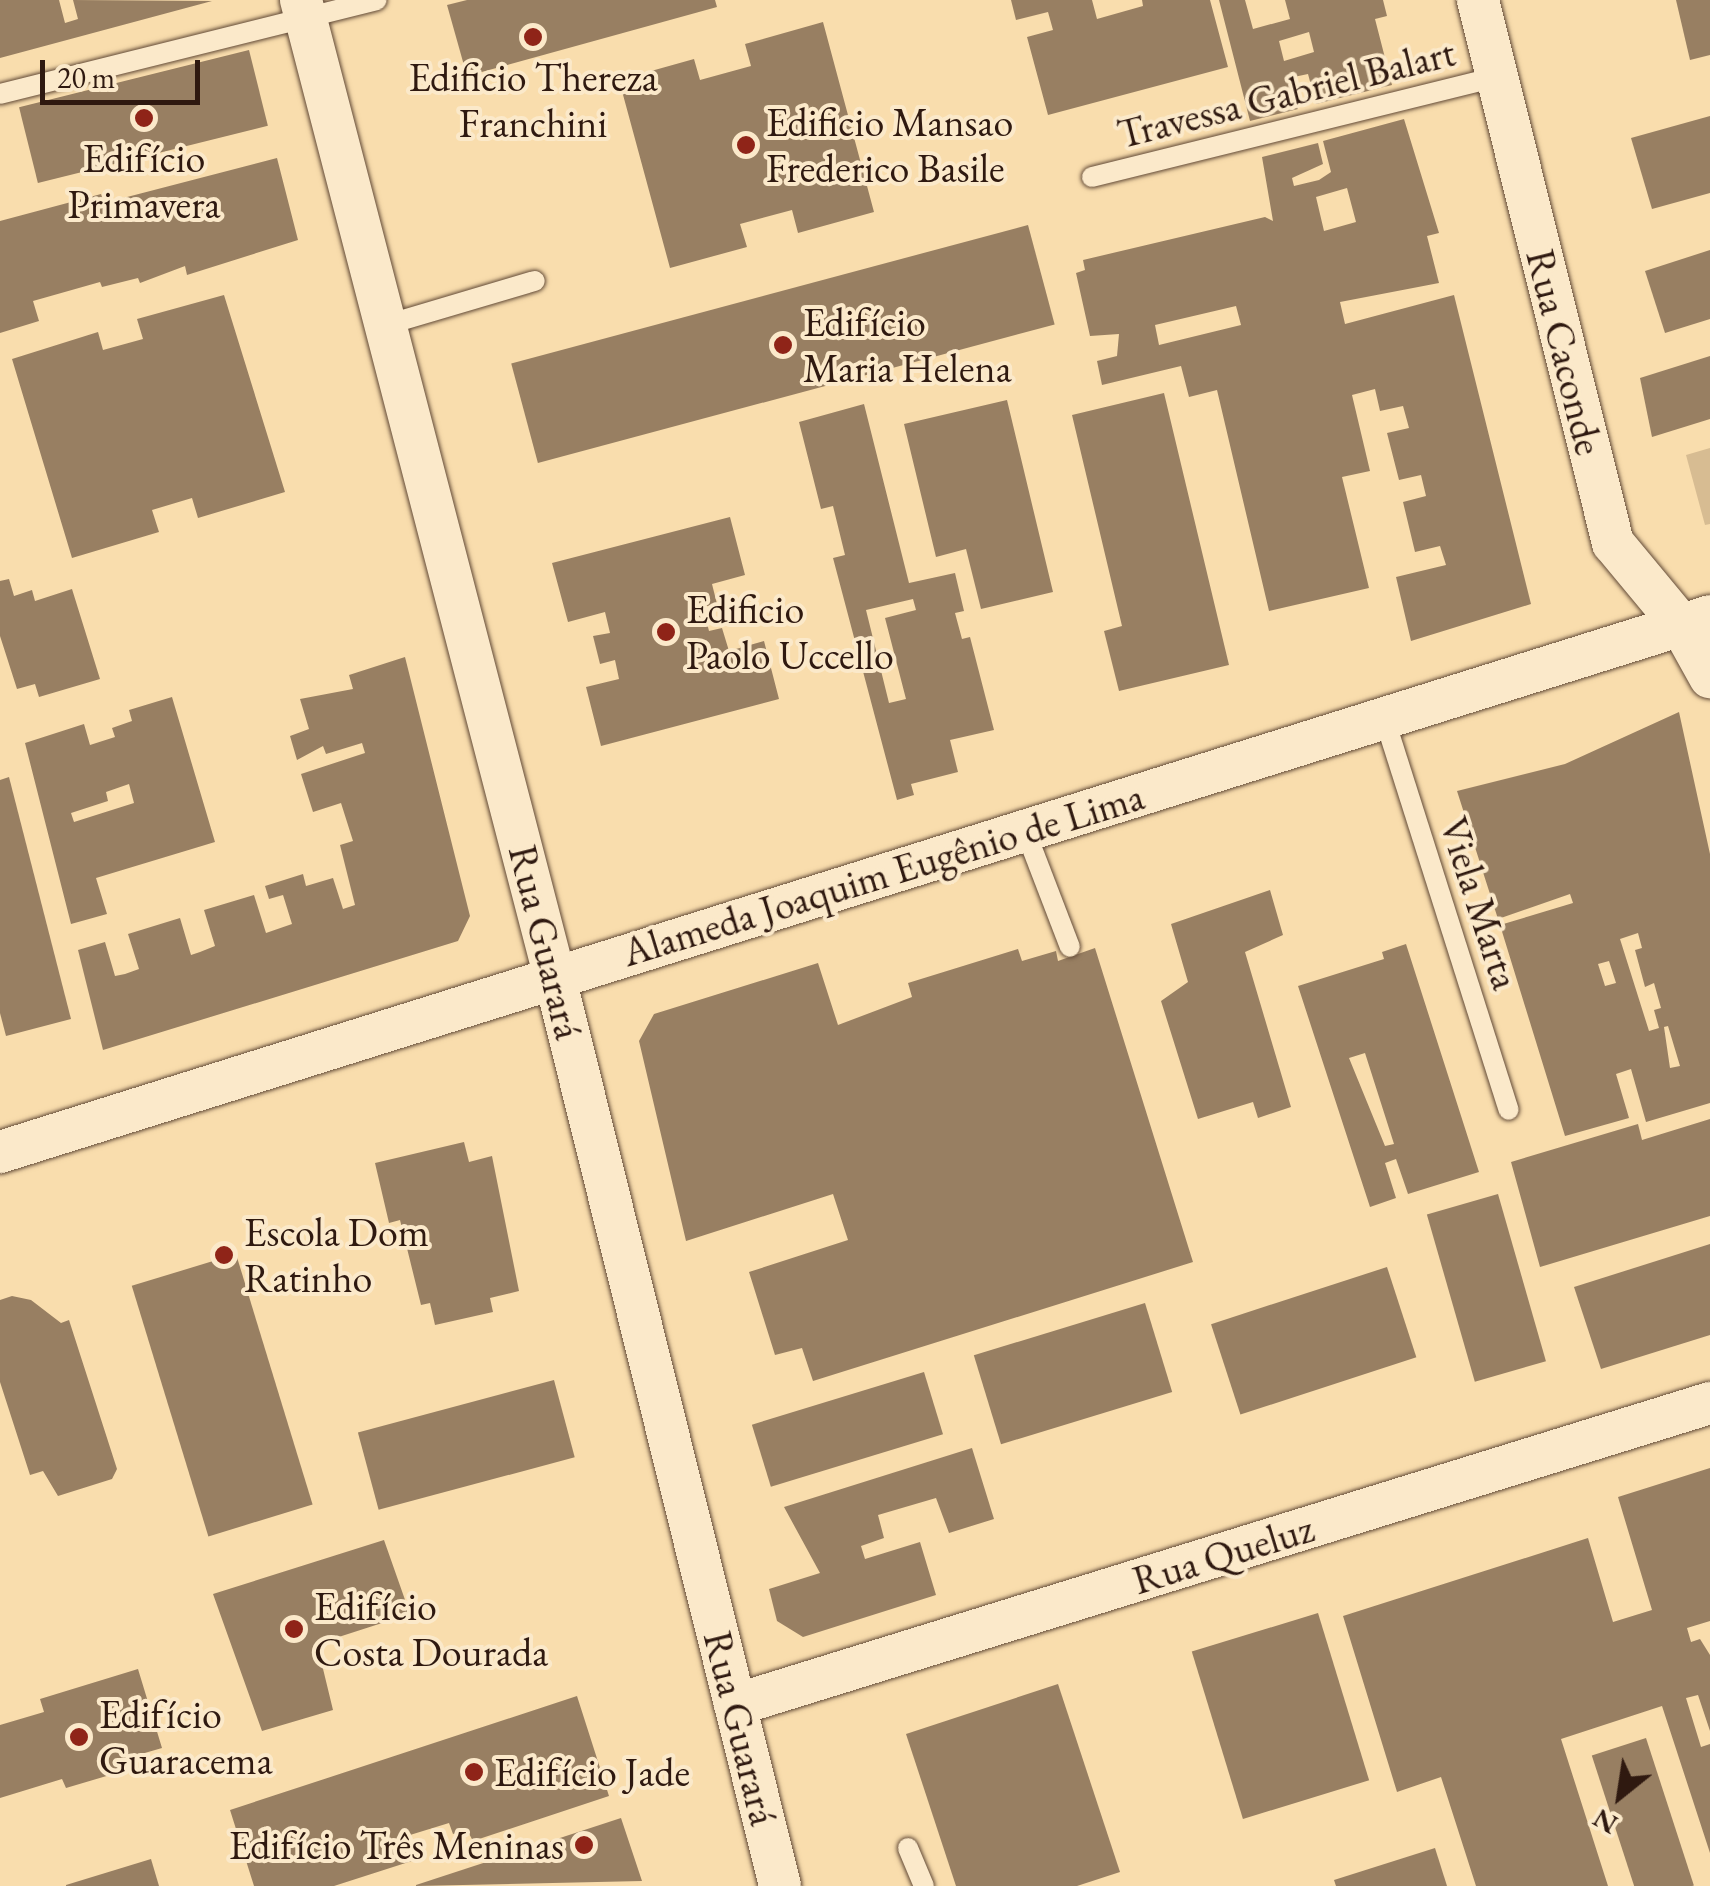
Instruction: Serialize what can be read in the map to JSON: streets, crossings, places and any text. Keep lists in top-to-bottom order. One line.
{"streets":{"street":["Rua Caconde","Alameda Joaquim Eugênio de Lima","Rua Guarará","Rua Queluz"],"lane":["Travessa Gabriel Balart","Viela Marta"]},"crossings":[["Travessa Gabriel Balart","Rua Caconde"],["Rua Caconde","Alameda Joaquim Eugênio de Lima"],["Alameda Joaquim Eugênio de Lima","Viela Marta"],["Alameda Joaquim Eugênio de Lima","Rua Guarará"],["Rua Guarará","Rua Queluz"]],"places":["Edificio Thereza Franchini","Edifício Primavera","Edificio Mansao Frederico Basile","Edifício Maria Helena","Edificio Paolo Uccello","Escola Dom Ratinho","Edifício Costa Dourada","Edifício Guaracema","Edifício Jade","Edifício Três Meninas"],"scale_bar":"20 m","north":"bottom left"}
